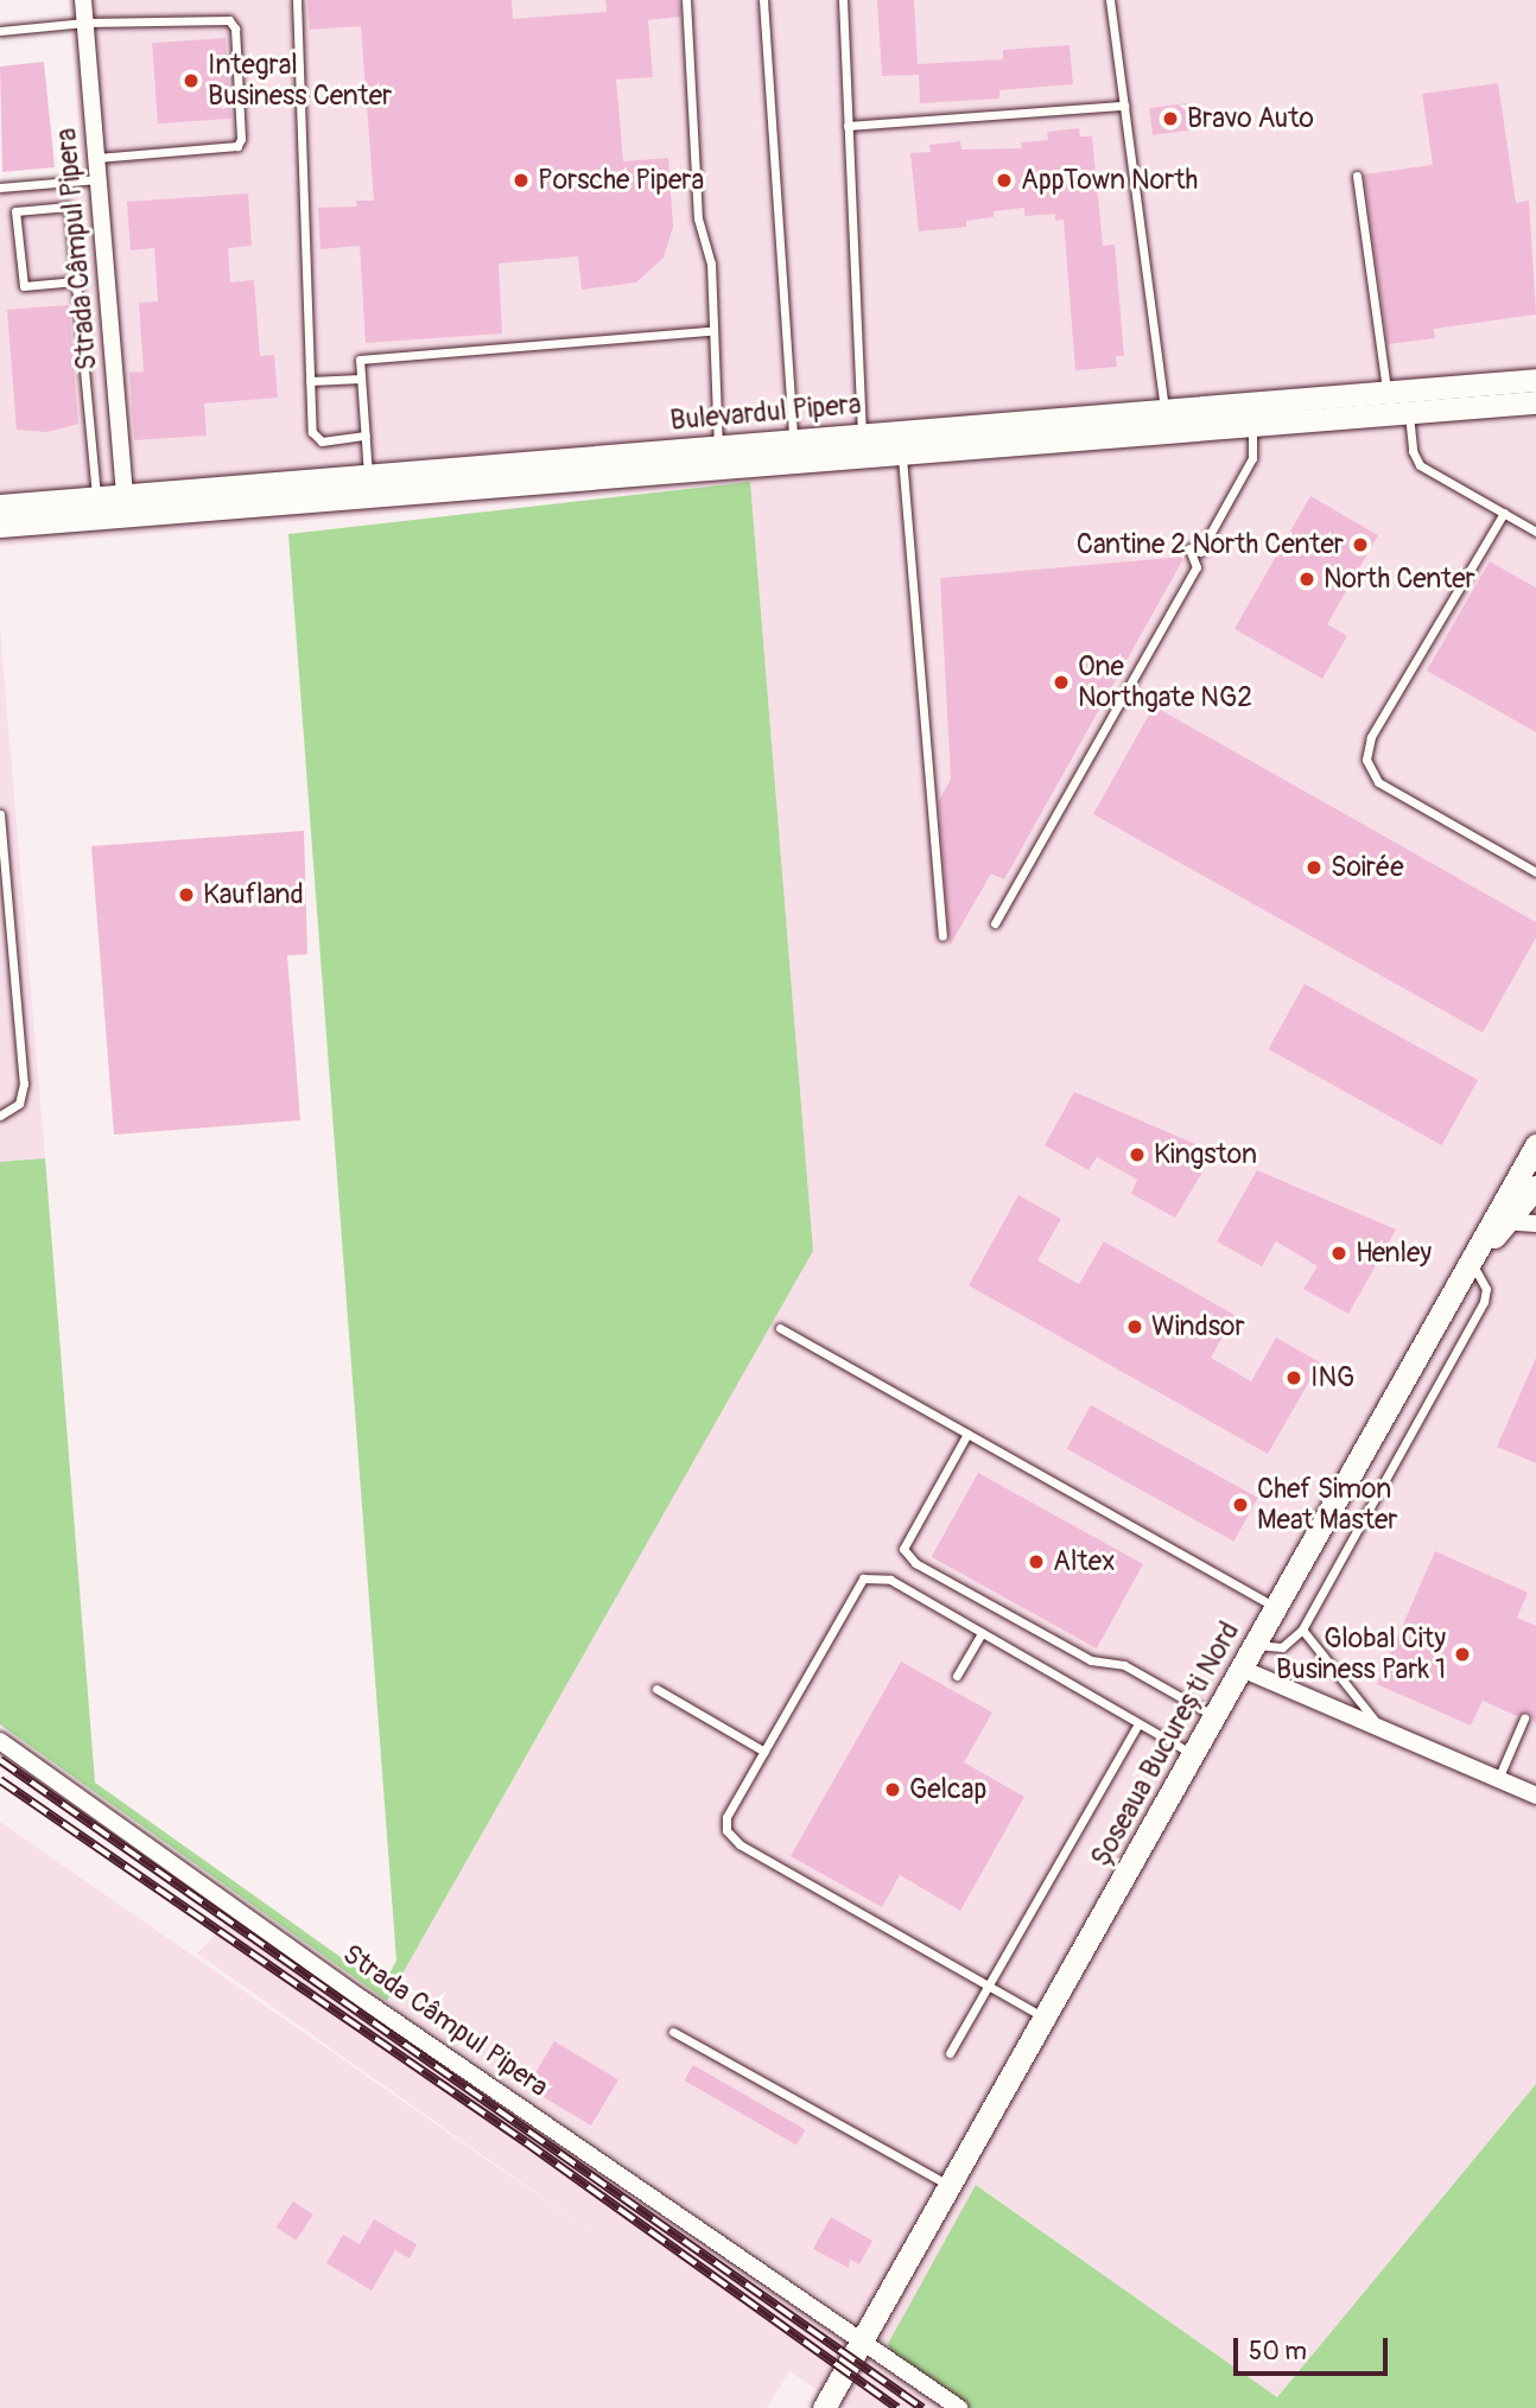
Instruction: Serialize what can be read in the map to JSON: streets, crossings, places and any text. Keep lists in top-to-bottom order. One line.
{"streets":{"main road":["Bulevardul Pipera","Șoseaua București Nord"],"street":["Strada Câmpul Pipera"]},"crossings":[["Strada Câmpul Pipera","Bulevardul Pipera"],["Strada Câmpul Pipera","Șoseaua București Nord"]],"places":["Integral Business Center","Bravo Auto","Porsche Pipera","AppTown North","Cantine 2 North Center","North Center","One Northgate NG2","Soirée","Kaufland","Kingston","Henley","Windsor","ING","Chef Simon Meat Master","Altex","Global City Business Park 1","Gelcap"],"scale_bar":"50 m"}
